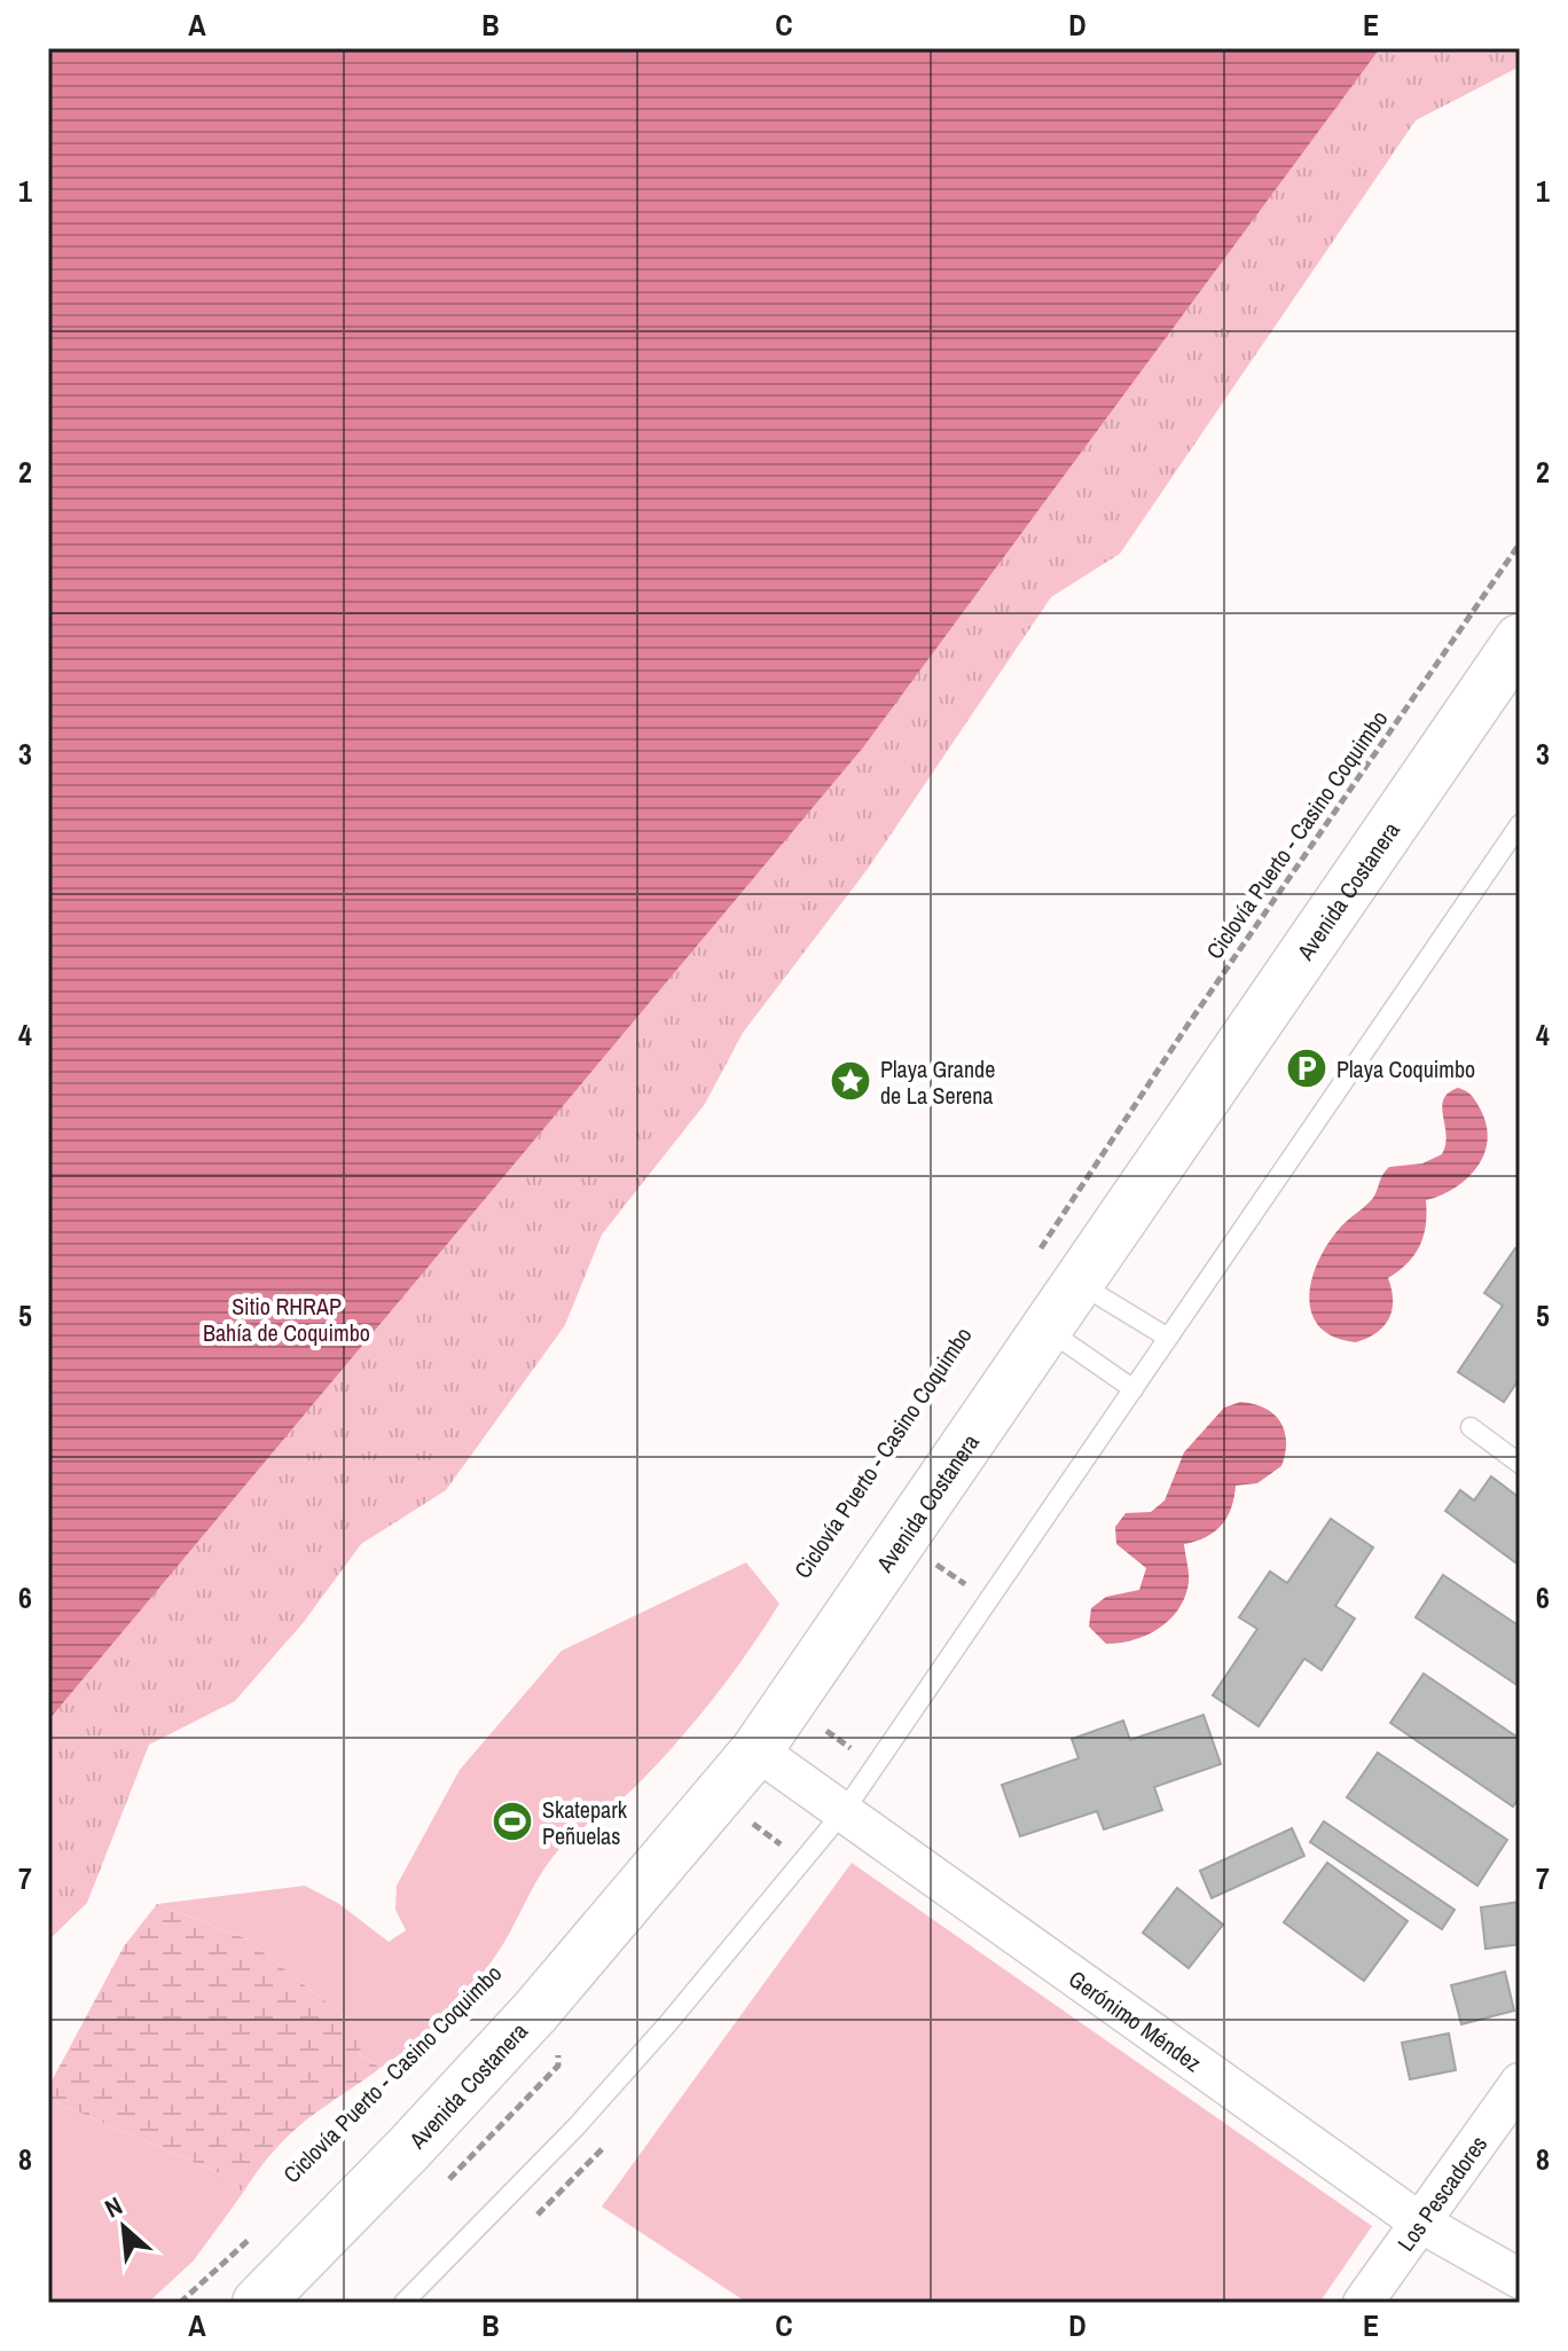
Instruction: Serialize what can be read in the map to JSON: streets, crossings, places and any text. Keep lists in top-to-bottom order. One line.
{"streets":{"main road":["Avenida Costanera"],"street":["Gerónimo Méndez","Los Pescadores"],"path":["Ciclovía Puerto - Casino Coquimbo"]},"crossings":[["Avenida Costanera","Gerónimo Méndez"],["Gerónimo Méndez","Los Pescadores"]],"parks":["Sitio RHRAP Bahía de Coquimbo"],"places":{"parking":["Playa Coquimbo"],"place":["Playa Grande de La Serena"],"sports":["Skatepark Peñuelas"]},"north":"top left","grid":{"columns":["A","B","C","D","E"],"rows":["1","2","3","4","5","6","7","8"]}}
